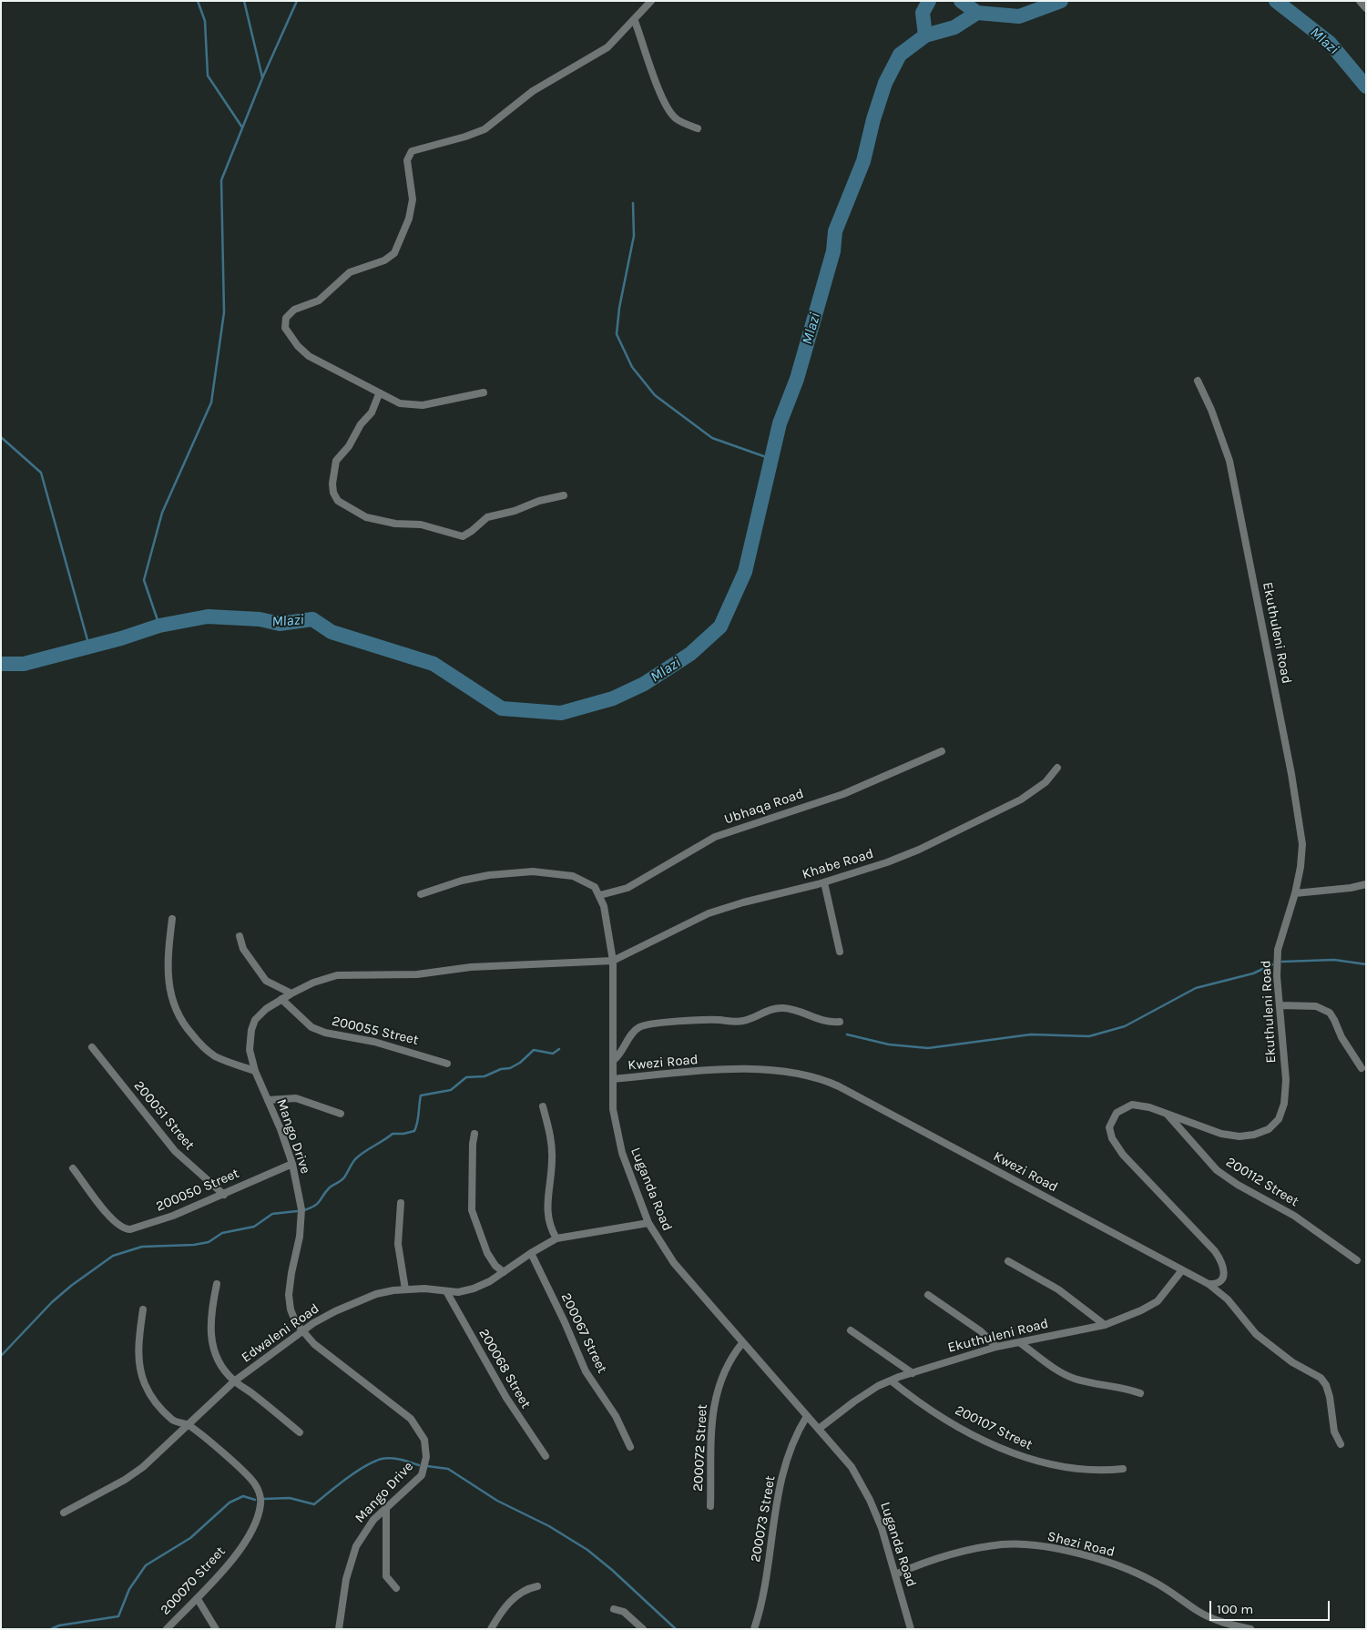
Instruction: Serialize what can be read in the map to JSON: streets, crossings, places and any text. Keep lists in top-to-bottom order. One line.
{"streets":{"street":["Ekuthuleni Road","Ubhaqa Road","Khabe Road","200055 Street","Kwezi Road","200051 Street","Mango Drive","200112 Street","Luganda Road","200050 Street","Edwaleni Road","200067 Street","200068 Street","200107 Street","200072 Street","200073 Street","Shezi Road","200070 Street"]},"crossings":[["Ekuthuleni Road","Kwezi Road"],["Ekuthuleni Road","200112 Street"],["Ekuthuleni Road","Luganda Road"],["Ekuthuleni Road","200107 Street"],["Ubhaqa Road","Luganda Road"],["Khabe Road","Mango Drive"],["Khabe Road","Luganda Road"],["200055 Street","Mango Drive"],["Kwezi Road","Luganda Road"],["200051 Street","200050 Street"],["Mango Drive","Luganda Road"],["Mango Drive","200050 Street"],["Mango Drive","Edwaleni Road"],["Luganda Road","Edwaleni Road"],["Luganda Road","200072 Street"],["Luganda Road","200073 Street"],["Luganda Road","Shezi Road"],["Edwaleni Road","200067 Street"],["Edwaleni Road","200068 Street"],["Edwaleni Road","200070 Street"]],"water":["Mlazi"],"scale_bar":"100 m"}
